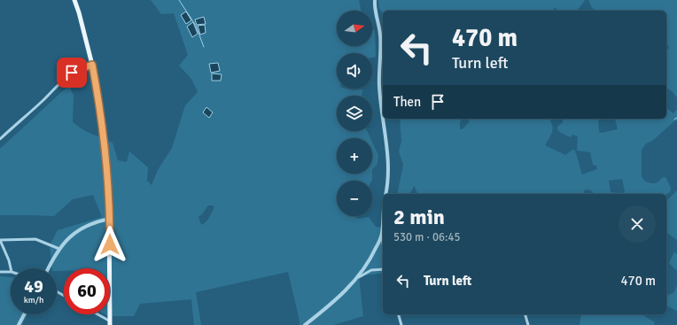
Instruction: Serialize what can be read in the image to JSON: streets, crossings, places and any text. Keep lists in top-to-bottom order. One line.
{"north":"right","page":{"map_buttons":["+","−"],"turn":["470 m","Turn left"],"then":"Then","heading":["2 min","530 m · 06:45"],"list":[{"name":"Turn left","value":"470 m"}],"speed":"49 km/h","limit":"60"}}
